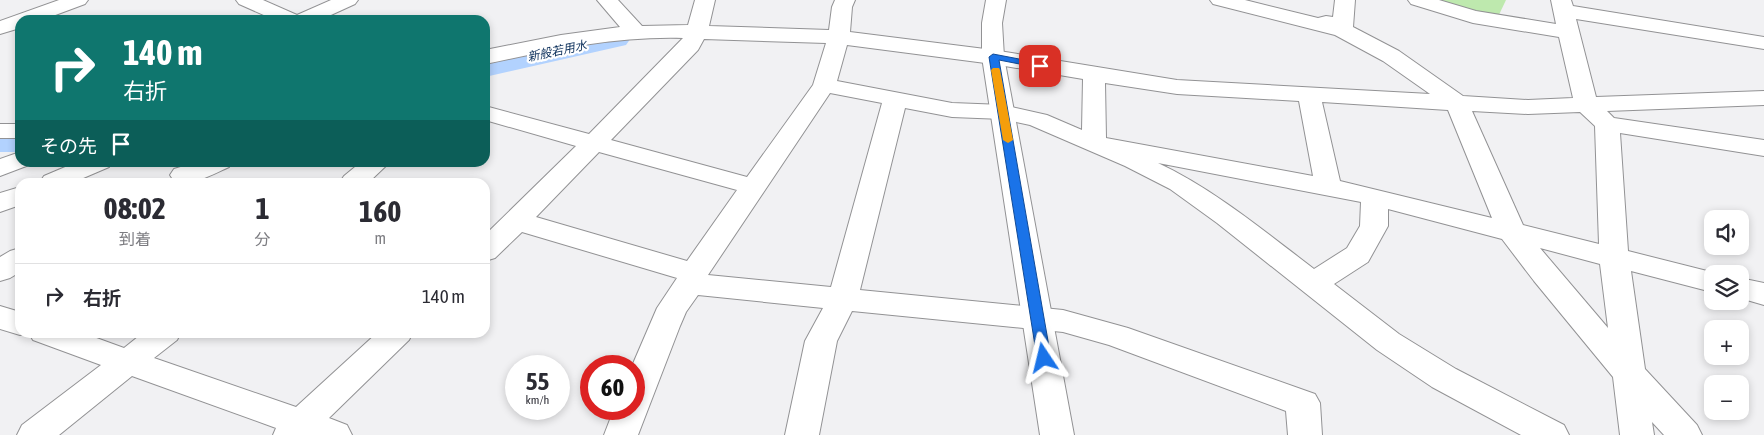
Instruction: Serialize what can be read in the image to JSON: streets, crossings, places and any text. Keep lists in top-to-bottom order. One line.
{"water":["新般若用水"],"page":{"turn":["140 m","右折"],"then":"その先","eta":["08:02","到着","1","分","160","m"],"map_buttons":["+","−"],"list":[{"name":"右折","value":"140 m"}],"speed":"55 km/h","limit":"60"}}
